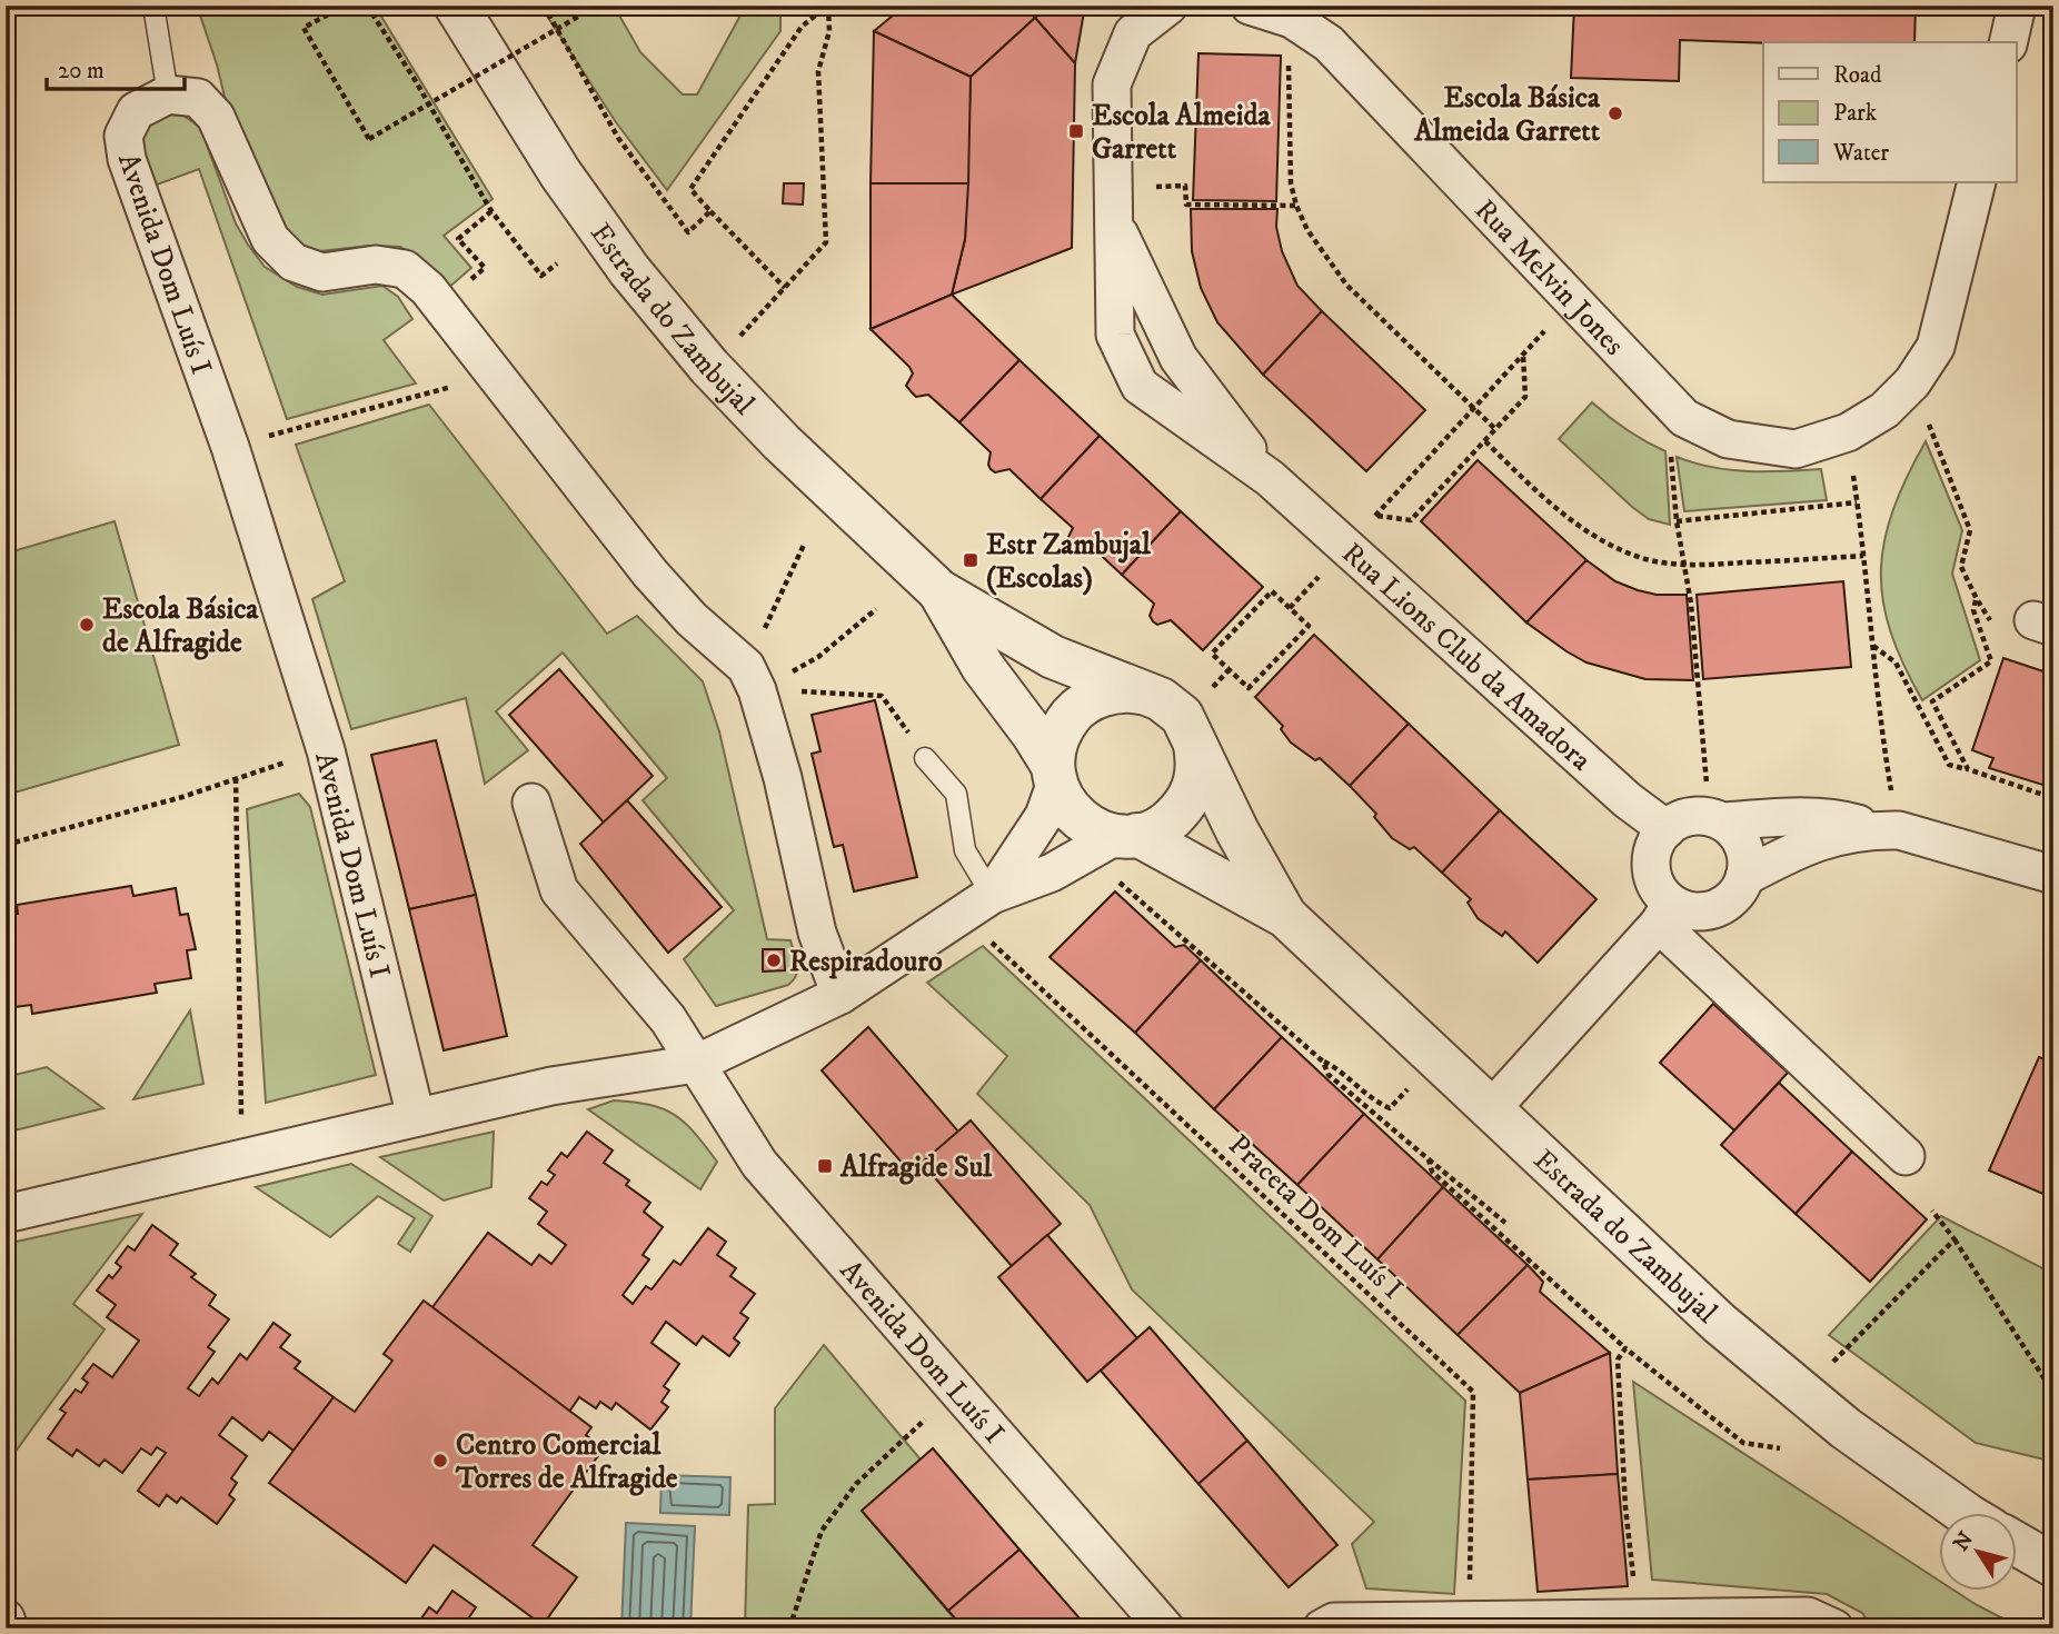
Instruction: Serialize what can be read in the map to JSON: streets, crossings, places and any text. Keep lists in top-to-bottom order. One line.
{"streets":{"street":["Avenida Dom Luís I","Rua Melvin Jones","Estrada do Zambujal","Rua Lions Club da Amadora"],"path":["Praceta Dom Luís I"]},"places":{"other":["Escola Básica Almeida Garrett","Escola Básica de Alfragide","Respiradouro","Centro Comercial Torres de Alfragide"],"transit":["Escola Almeida Garrett","Estr Zambujal (Escolas)","Alfragide Sul"]},"legend":["Road","Park","Water"],"scale_bar":"20 m","north":"top left"}
